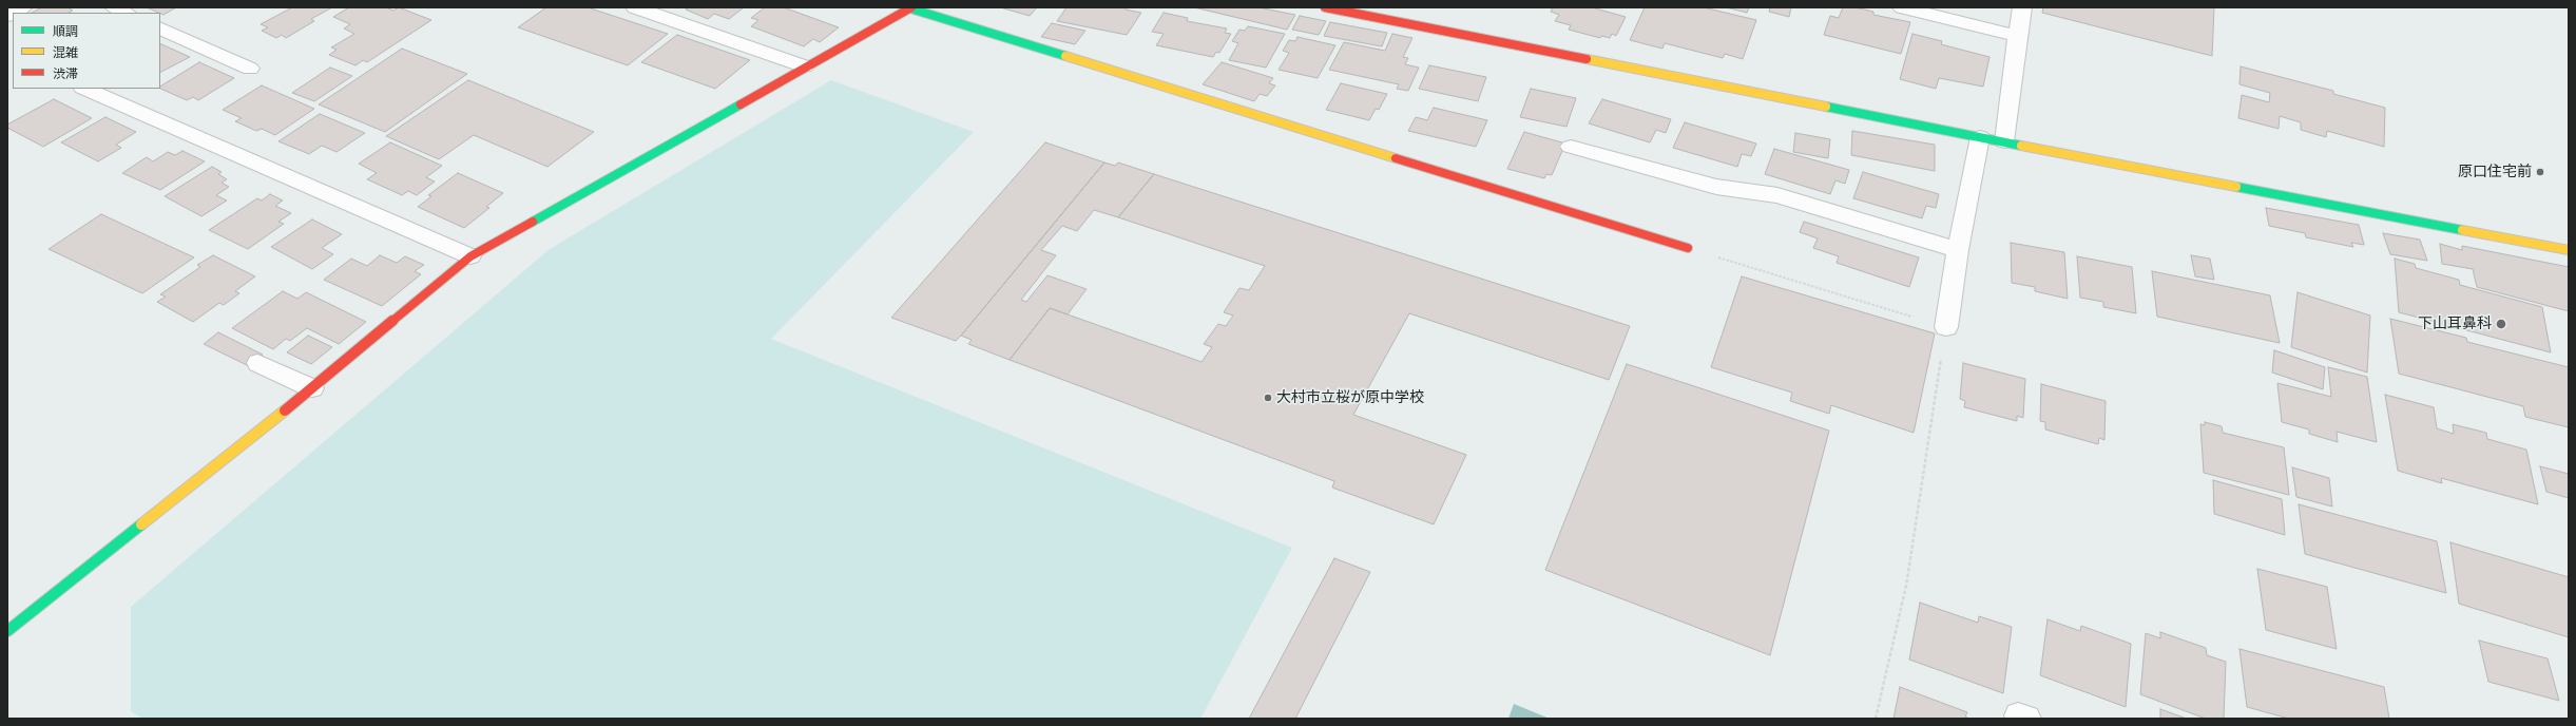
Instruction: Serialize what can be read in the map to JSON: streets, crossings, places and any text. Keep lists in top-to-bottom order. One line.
{"places":["原口住宅前","下山耳鼻科","大村市立桜が原中学校"],"legend":["順調","混雑","渋滞"]}
